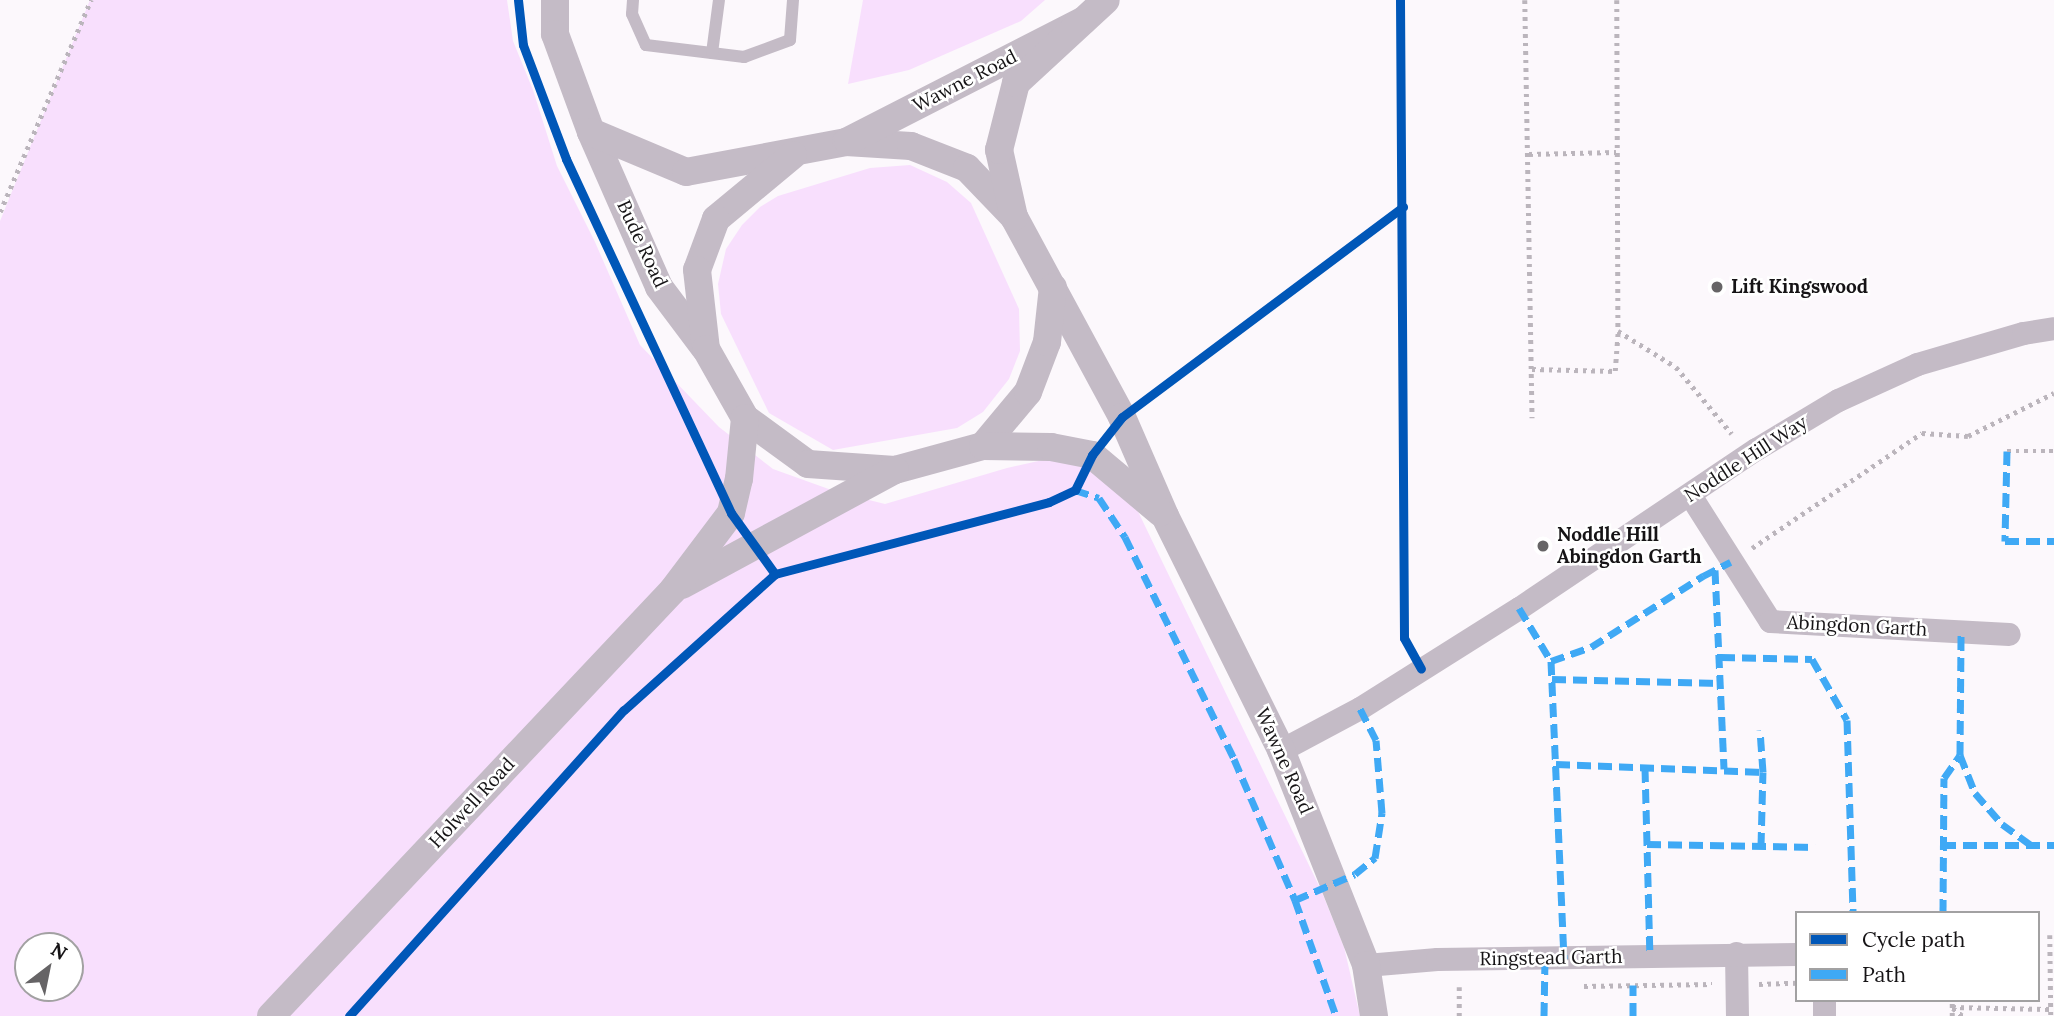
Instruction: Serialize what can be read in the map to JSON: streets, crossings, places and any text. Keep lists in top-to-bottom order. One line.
{"streets":{"street":["Wawne Road","Bude Road","Noddle Hill Way","Abingdon Garth","Holwell Road","Ringstead Garth"]},"crossings":[["Wawne Road","Noddle Hill Way"],["Wawne Road","Holwell Road"],["Wawne Road","Ringstead Garth"],["Bude Road","Holwell Road"],["Noddle Hill Way","Abingdon Garth"]],"places":["Lift Kingswood","Noddle Hill Abingdon Garth"],"legend":["Cycle path","Path"],"north":"top right"}
